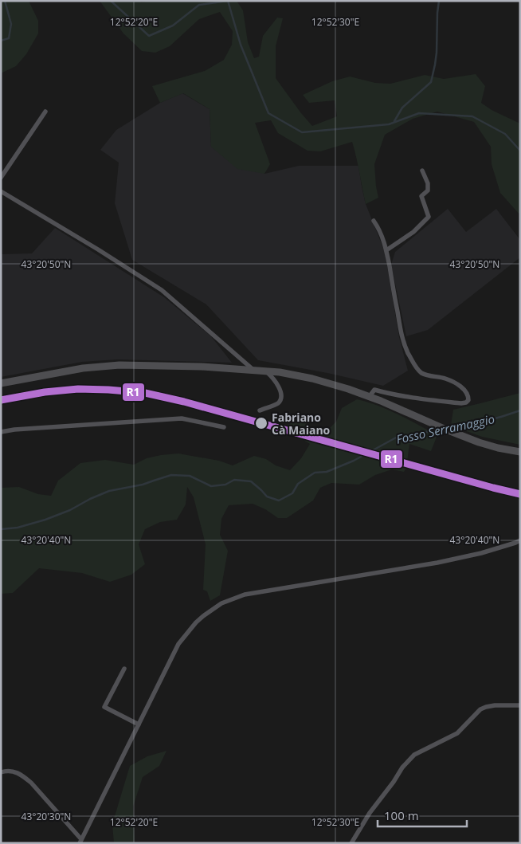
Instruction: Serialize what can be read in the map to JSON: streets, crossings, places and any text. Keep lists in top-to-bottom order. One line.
{"water":["Fosso Serramaggio"],"places":["Fabriano Cà Maiano"],"lines":["transit line R1"],"scale_bar":"100 m","coordinates":["12°52'20\"E","12°52'30\"E","43°20'50\"N","43°20'40\"N","43°20'30\"N"]}
